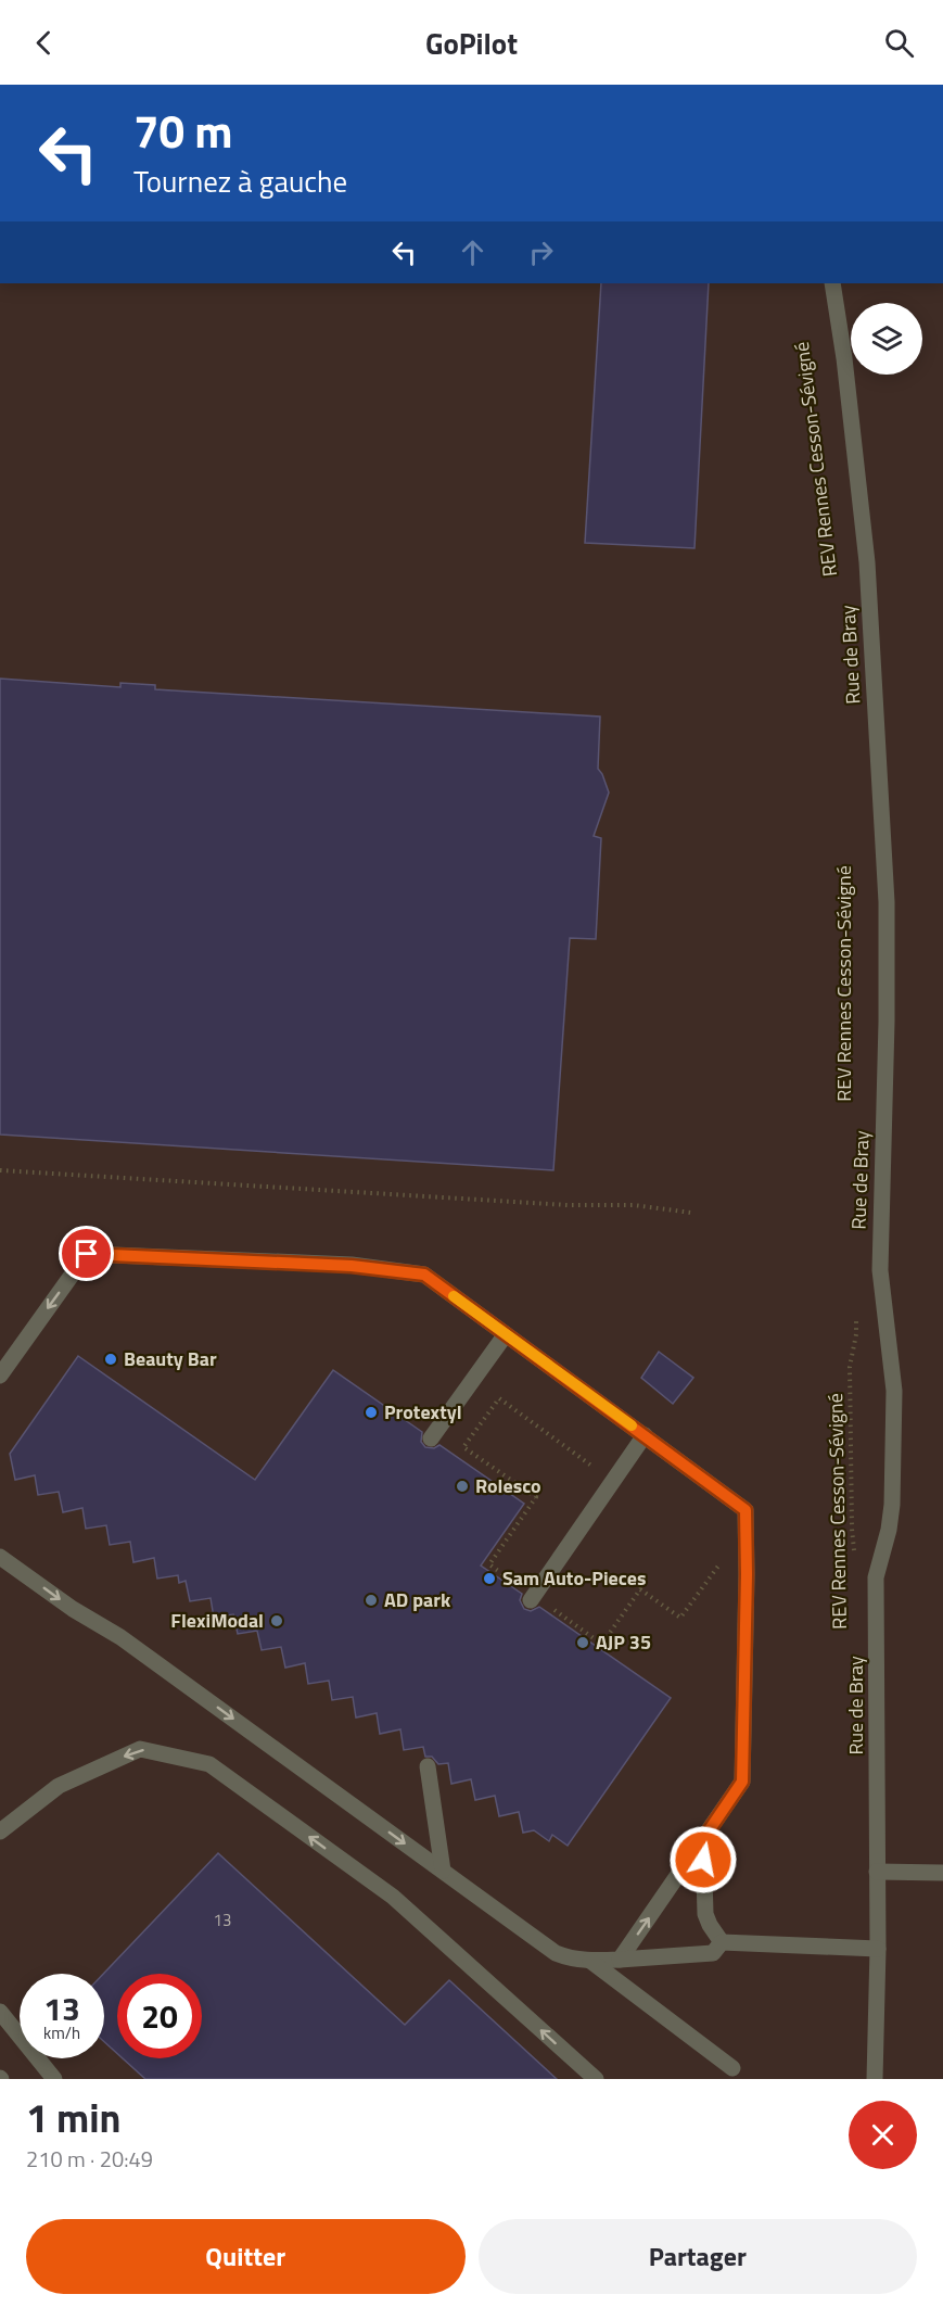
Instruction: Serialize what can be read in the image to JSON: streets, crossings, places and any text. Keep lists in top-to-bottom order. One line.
{"streets":{"street":["Rue de Bray"],"path":["REV Rennes Cesson-Sévigné"]},"places":["Beauty Bar","Protextyl","Rolesco","Sam Auto-Pieces","AD park","FlexiModal","AJP 35"],"house_numbers":["13"],"page":{"header":"GoPilot","turn":["70 m","Tournez à gauche"],"speed":"13 km/h","limit":"20","heading":["1 min","210 m · 20:49"],"buttons":["Quitter","Partager"]}}
